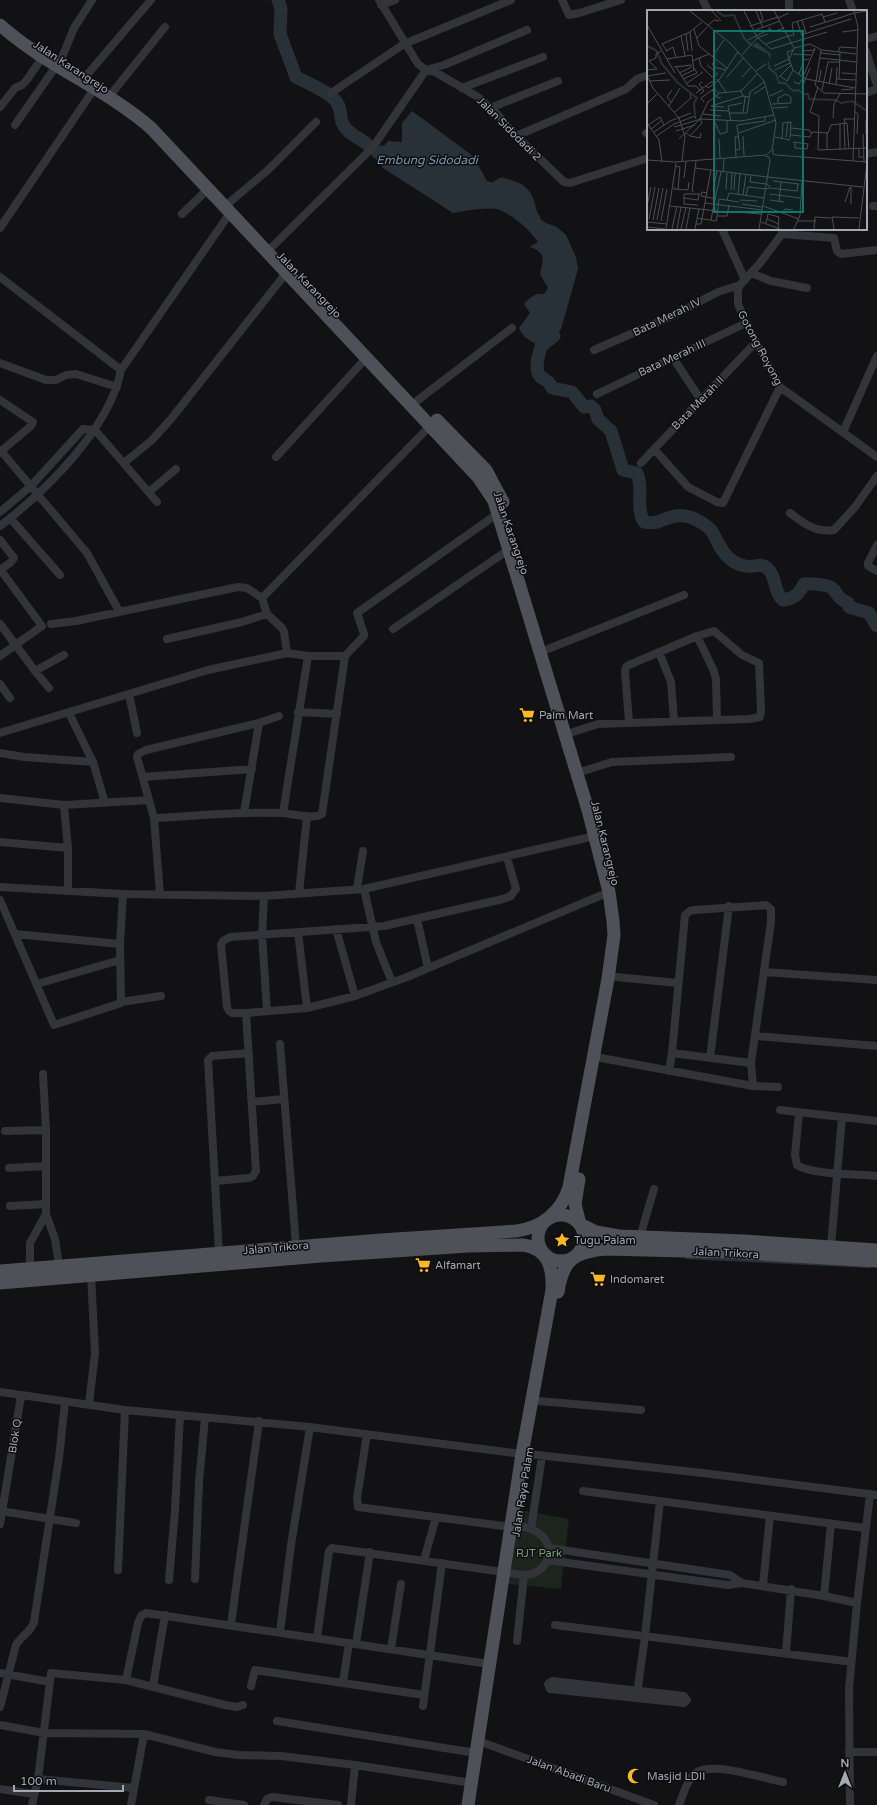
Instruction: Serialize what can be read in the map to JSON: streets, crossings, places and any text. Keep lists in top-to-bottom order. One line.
{"streets":{"main road":["Jalan Karangrejo","Jalan Trikora","Jalan Raya Palam"],"street":["Jalan Sidodadi 2","Bata Merah IV","Gotong Royong","Bata Merah III","Bata Merah II","Blok Q","Jalan Abadi Baru"]},"crossings":[["Jalan Karangrejo","Jalan Trikora"],["Jalan Karangrejo","Jalan Raya Palam"],["Bata Merah IV","Gotong Royong"],["Gotong Royong","Bata Merah III"],["Gotong Royong","Bata Merah II"],["Jalan Trikora","Jalan Raya Palam"],["Jalan Raya Palam","Jalan Abadi Baru"]],"water":["Embung Sidodadi"],"parks":["RJT Park"],"places":{"supermarket":["Palm Mart","Alfamart","Indomaret"],"place":["Tugu Palam"],"mosque":["Masjid LDII"]},"scale_bar":"100 m","north":"top"}
